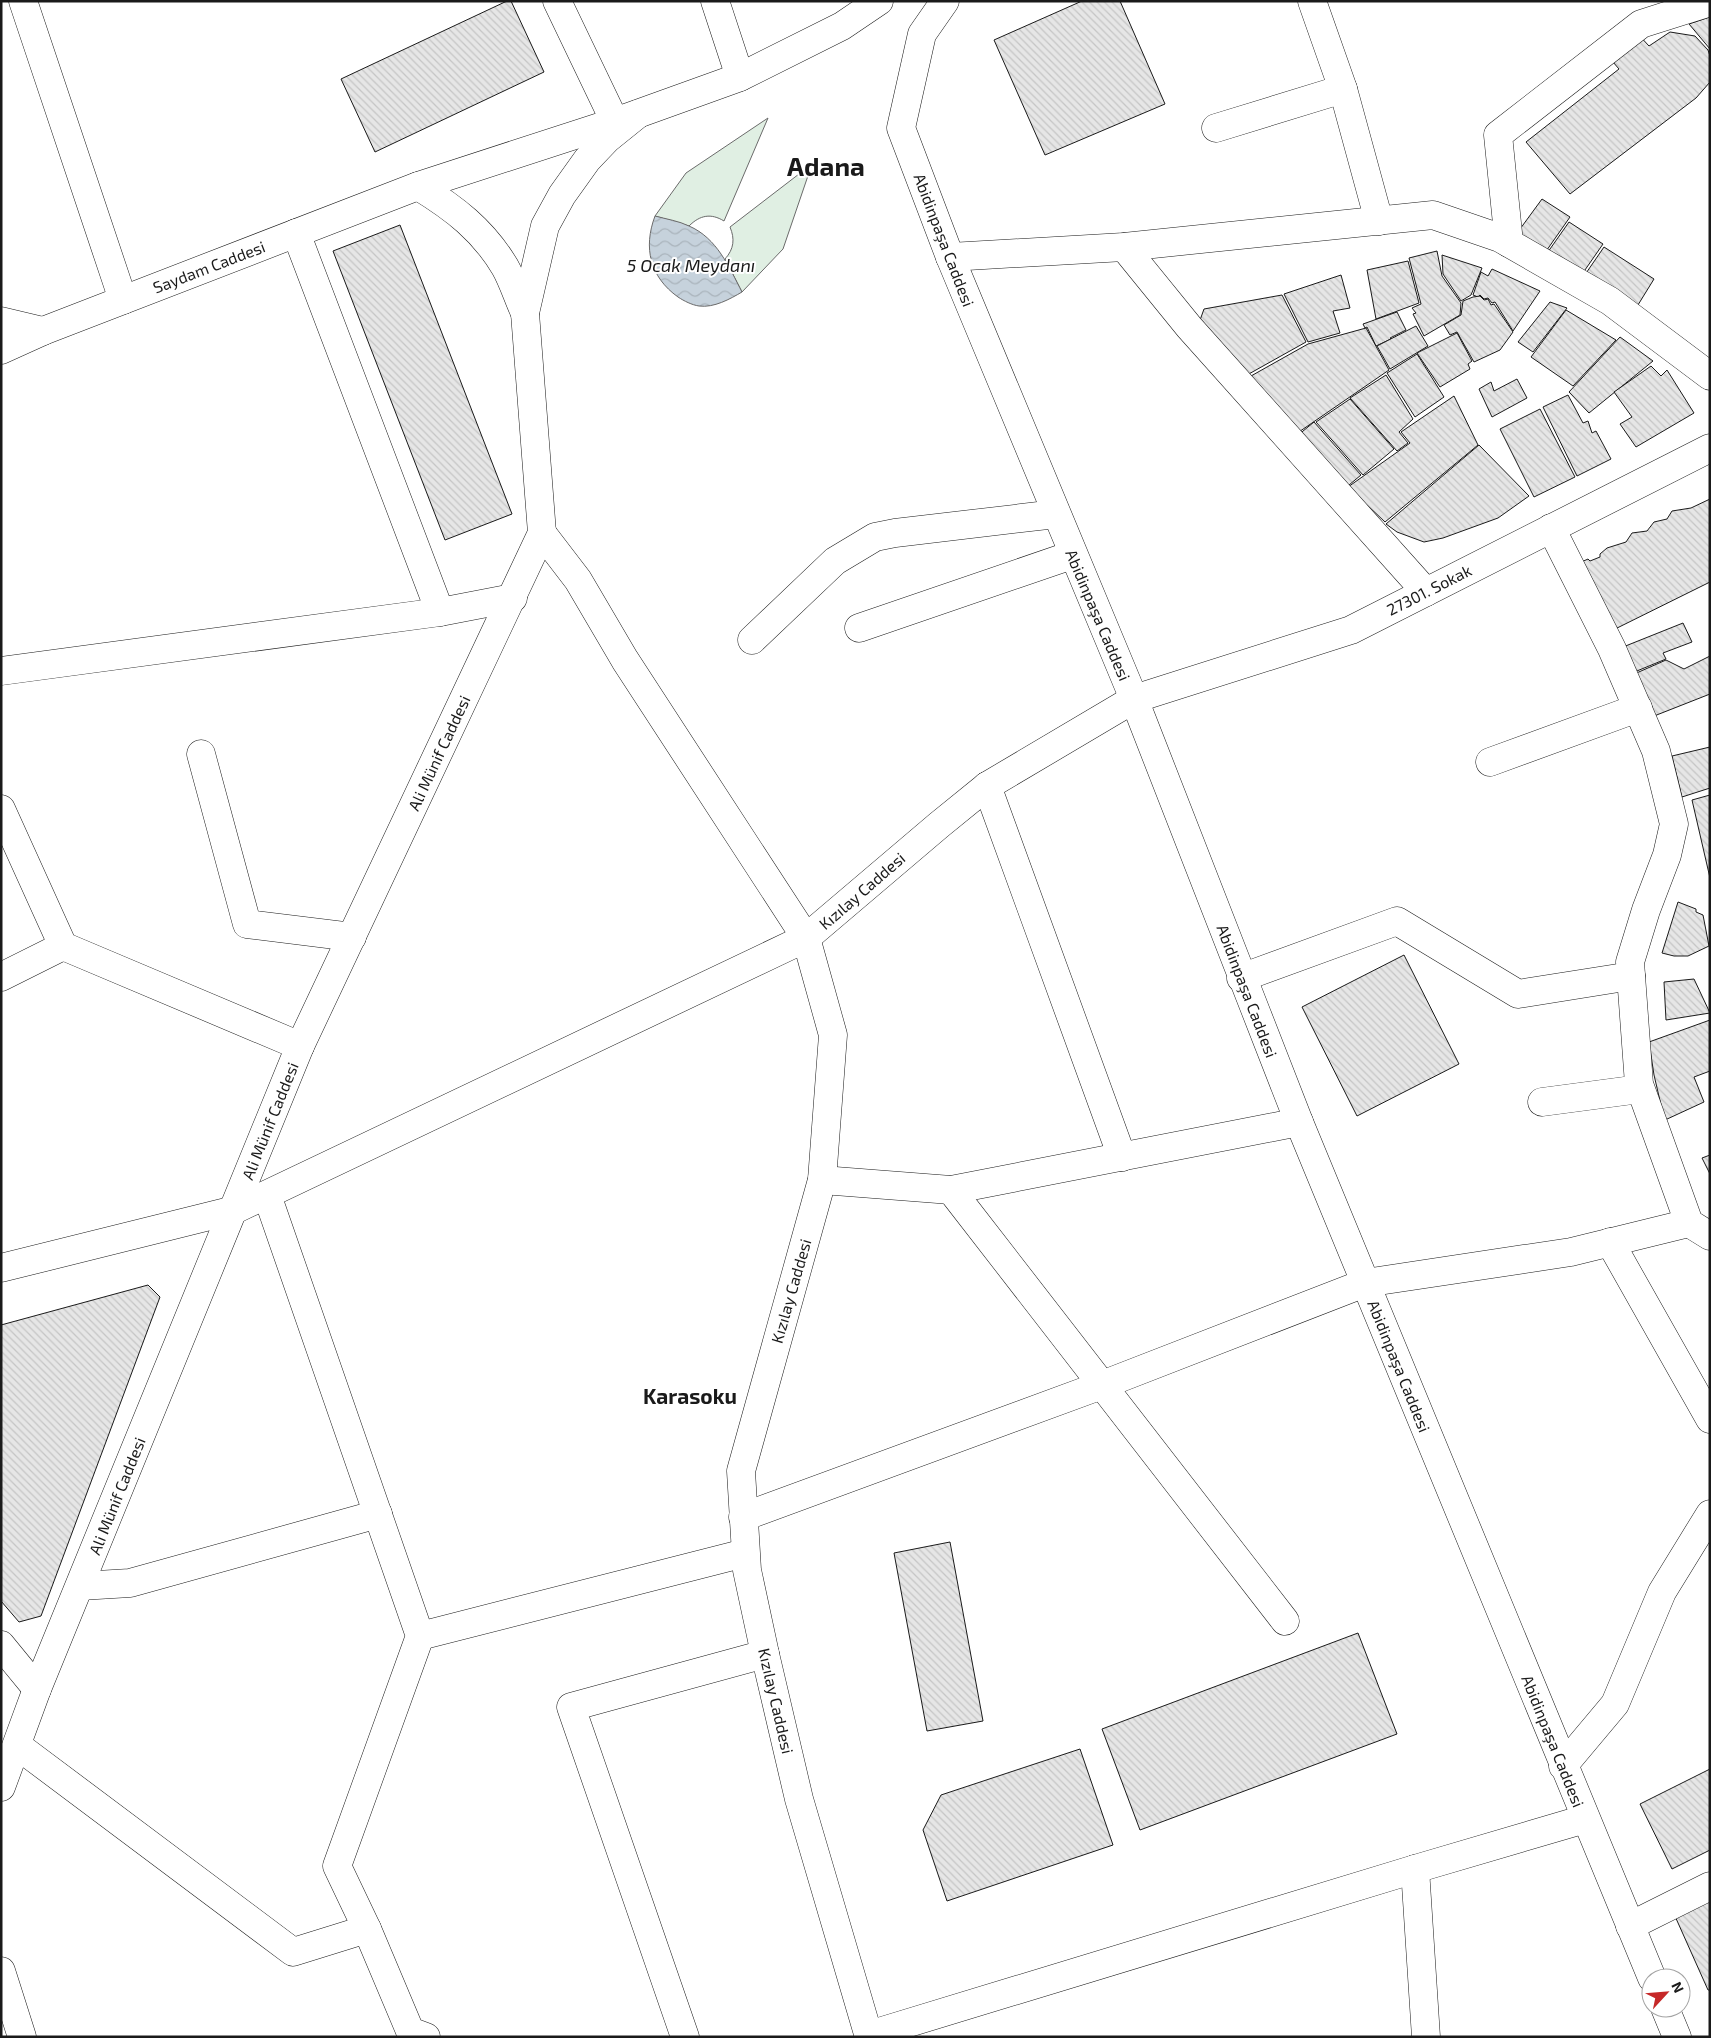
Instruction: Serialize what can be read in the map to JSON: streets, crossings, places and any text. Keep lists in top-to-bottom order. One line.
{"streets":{"street":["Abidinpaşa Caddesi","Saydam Caddesi","27301. Sokak","Ali Münif Caddesi","Kızılay Caddesi"]},"crossings":[["Abidinpaşa Caddesi","27301. Sokak"],["Abidinpaşa Caddesi","Kızılay Caddesi"],["27301. Sokak","Kızılay Caddesi"]],"districts":["Adana","Karasoku"],"water":["5 Ocak Meydanı"],"north":"top right"}
